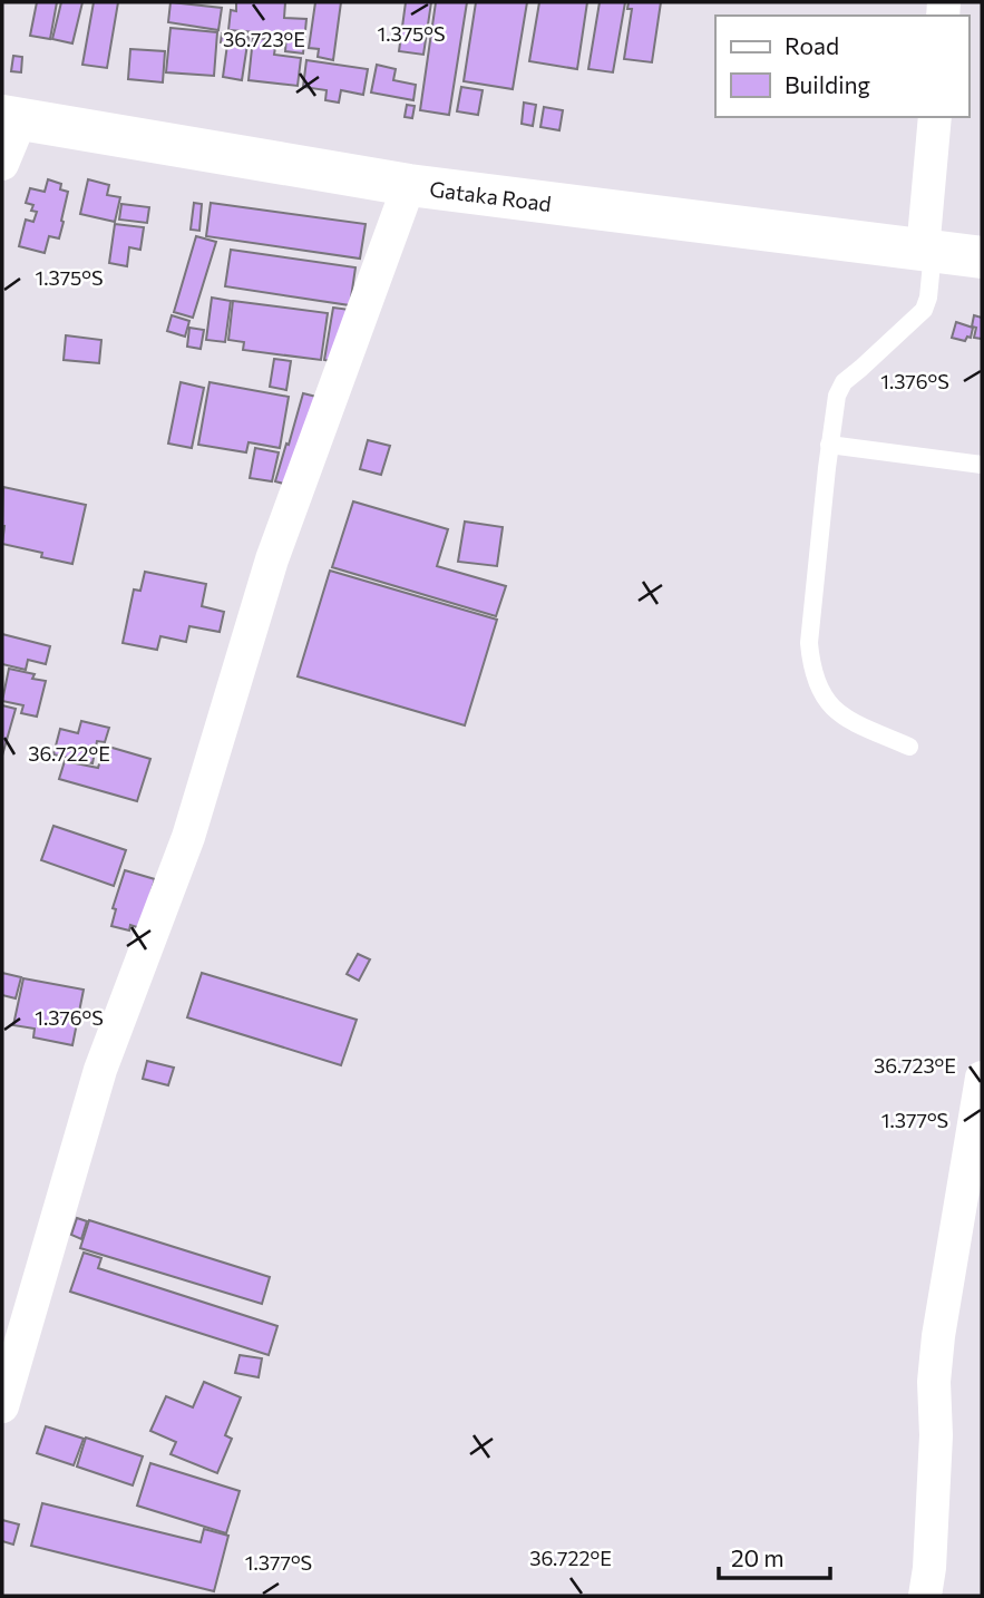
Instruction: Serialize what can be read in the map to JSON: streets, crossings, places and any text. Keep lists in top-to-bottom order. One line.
{"streets":{"street":["Gataka Road"]},"legend":["Road","Building"],"scale_bar":"20 m","coordinates":["1.375°S","36.723°E","1.376°S","36.722°E","1.377°S"]}
